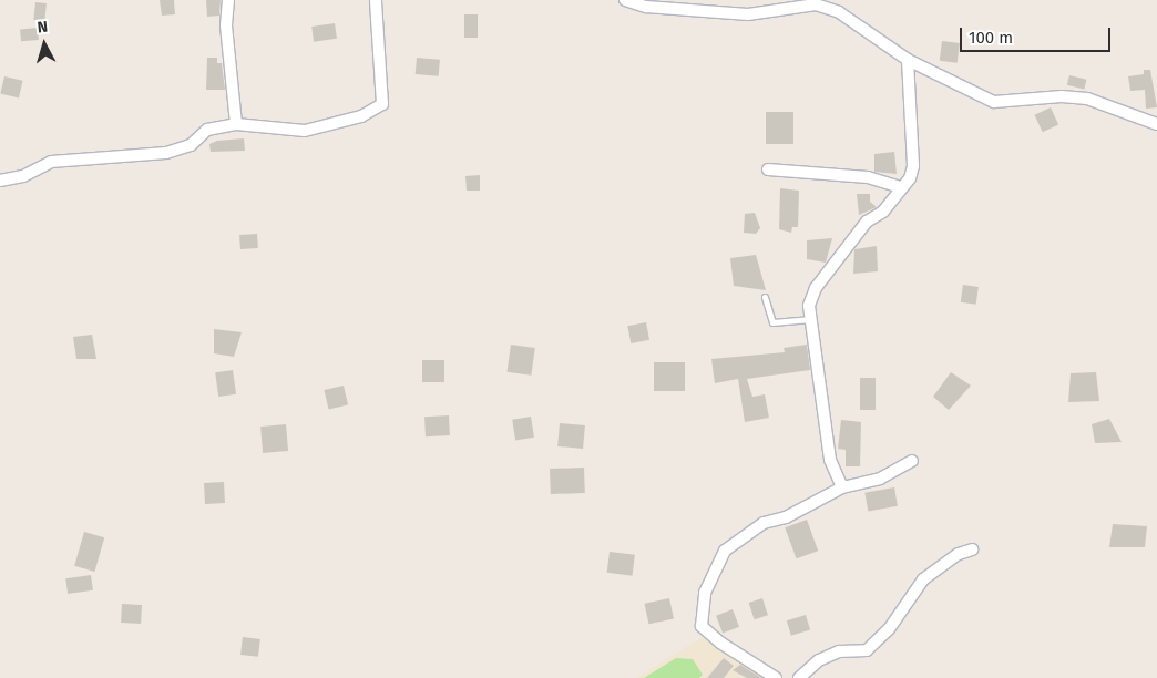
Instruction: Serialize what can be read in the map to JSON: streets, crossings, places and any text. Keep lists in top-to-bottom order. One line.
{"scale_bar":"100 m","north":"top"}
